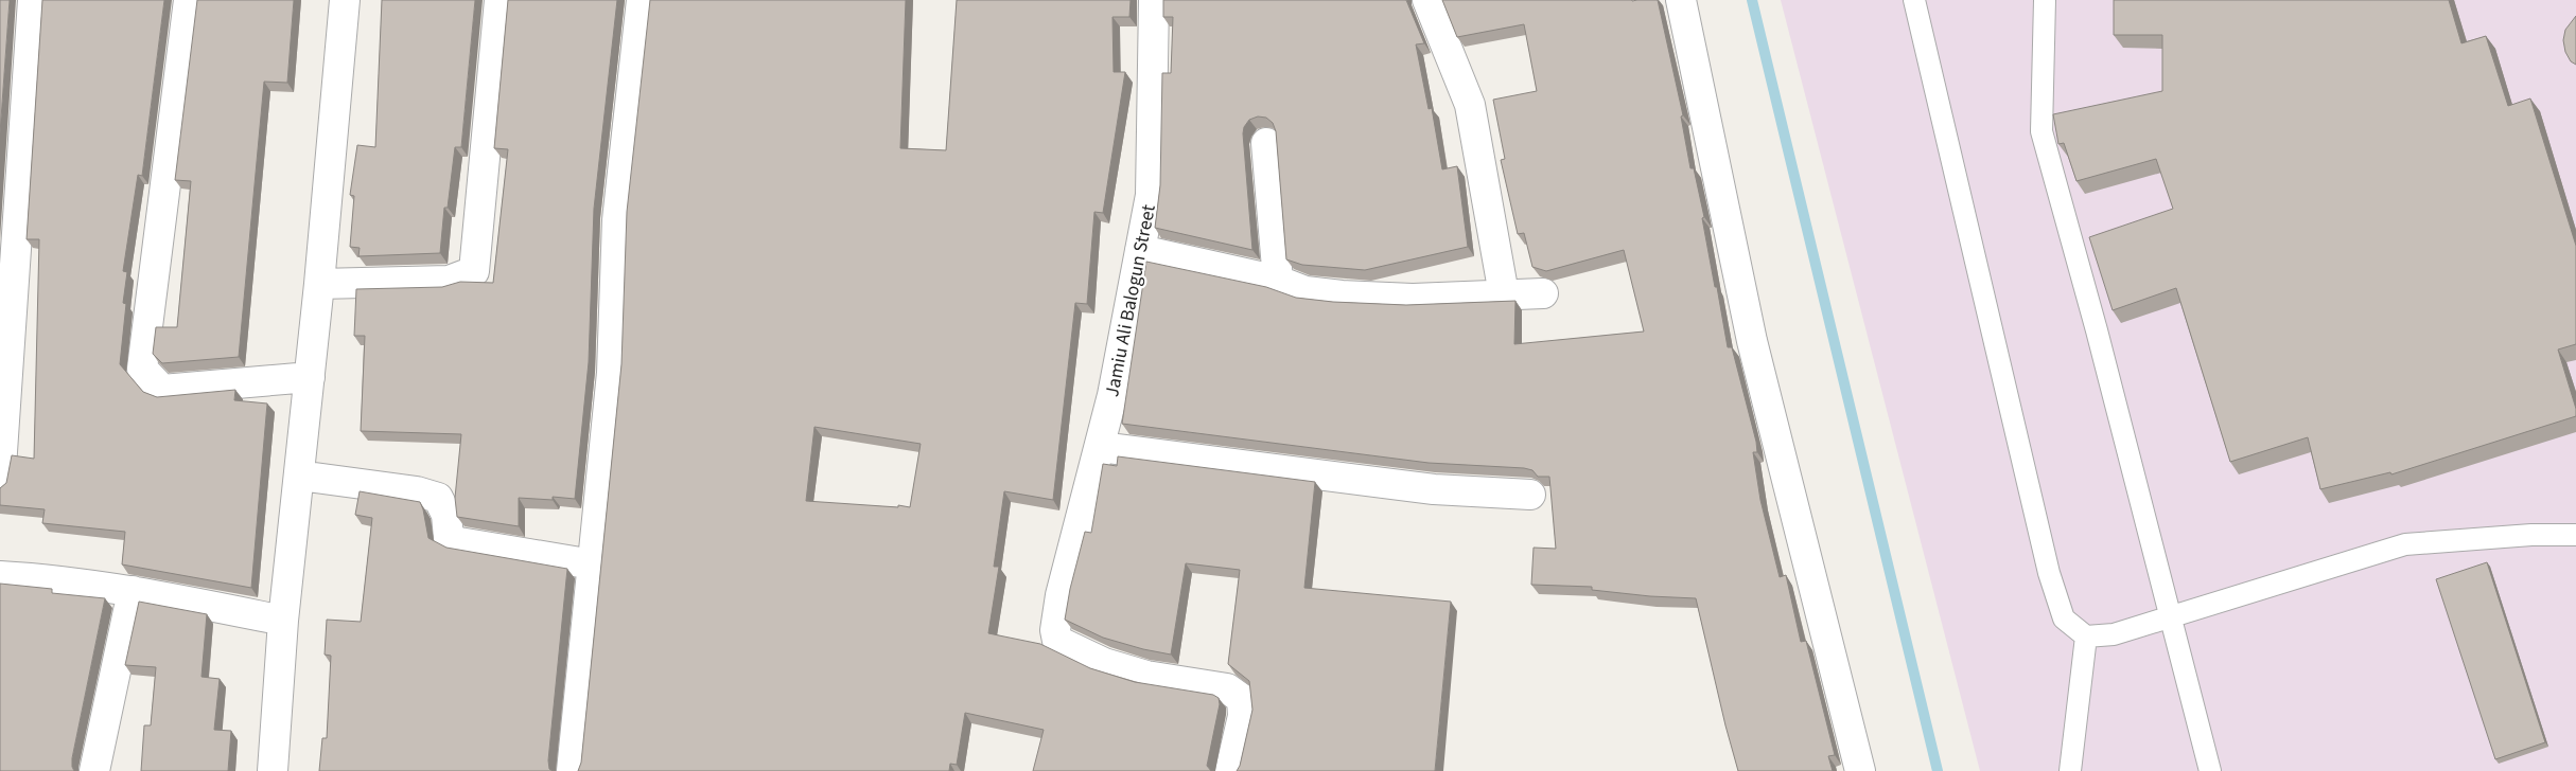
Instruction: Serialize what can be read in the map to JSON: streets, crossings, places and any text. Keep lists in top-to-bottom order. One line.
{"streets":{"street":["Jamiu Ali Balogun Street"]}}
